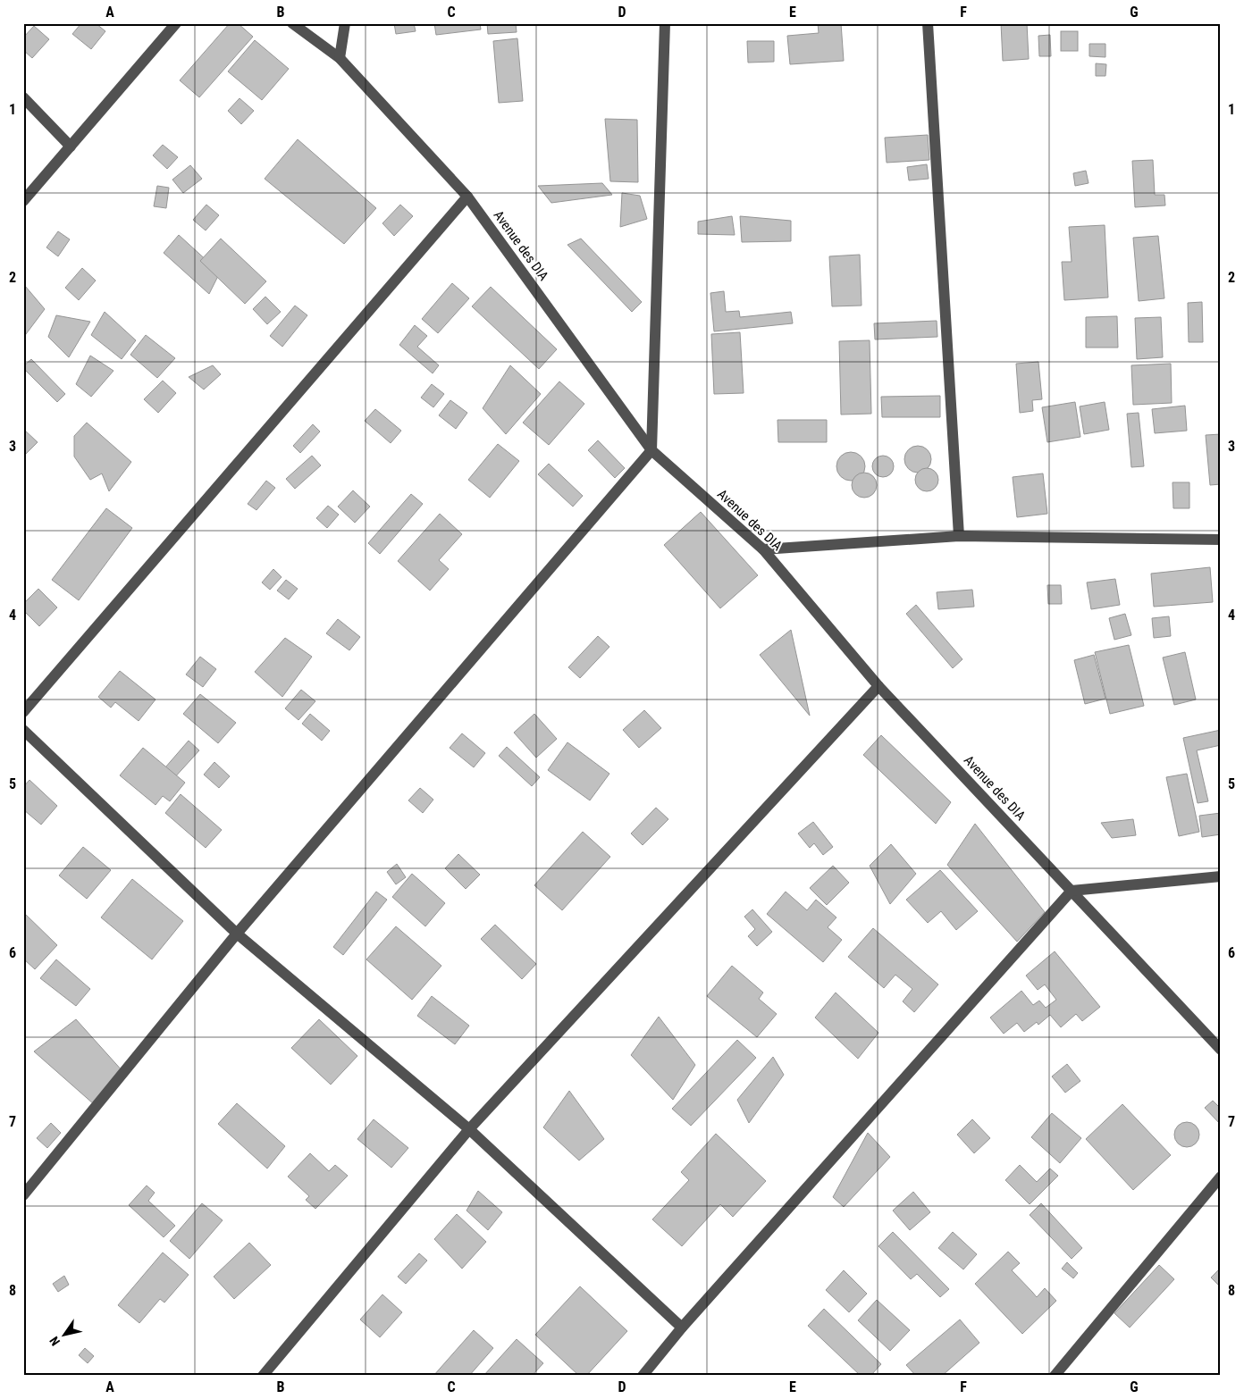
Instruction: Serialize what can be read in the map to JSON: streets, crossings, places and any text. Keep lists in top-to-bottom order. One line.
{"streets":{"street":["Avenue des DIA"]},"north":"bottom left","grid":{"columns":["A","B","C","D","E","F","G"],"rows":["1","2","3","4","5","6","7","8"]}}
